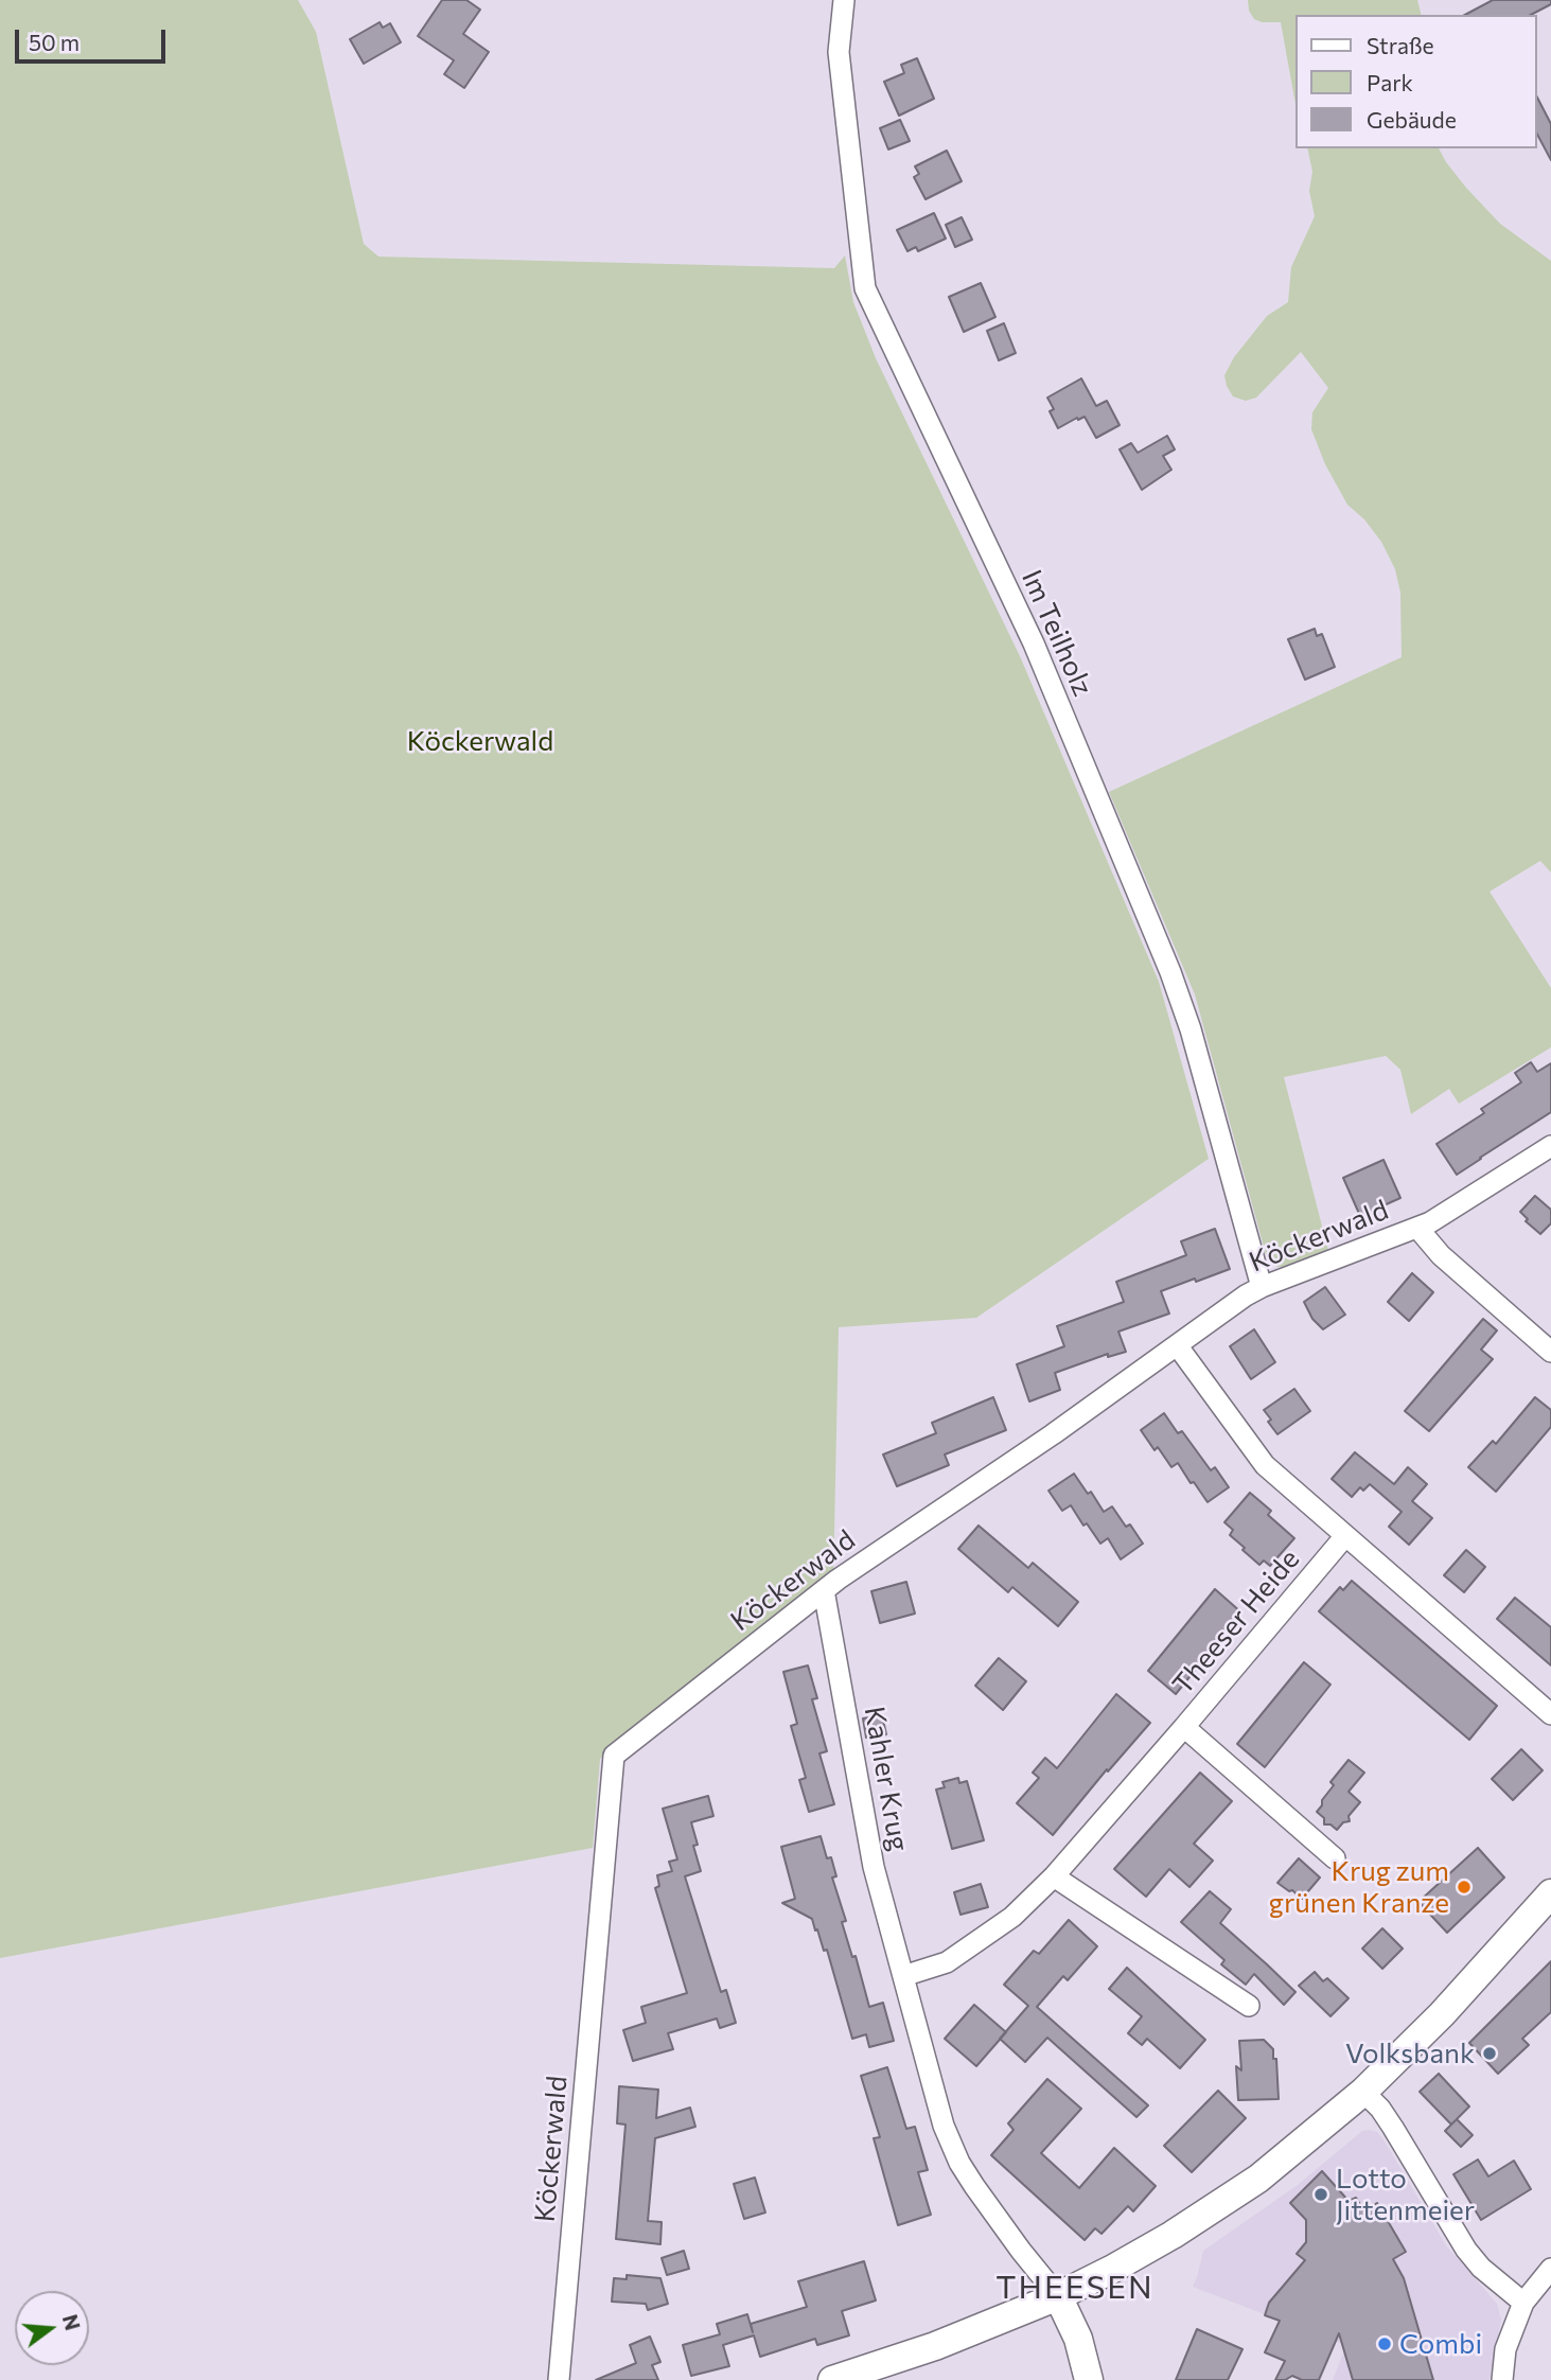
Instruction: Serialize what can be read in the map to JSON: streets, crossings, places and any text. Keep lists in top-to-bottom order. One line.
{"streets":{"street":["Im Teilholz","Köckerwald","Theeser Heide","Kahler Krug"]},"crossings":[["Im Teilholz","Köckerwald"],["Köckerwald","Kahler Krug"]],"districts":["THEESEN"],"parks":["Köckerwald"],"places":["Krug zum grünen Kranze","Volksbank","Lotto Jittenmeier","Combi"],"legend":["Straße","Park","Gebäude"],"scale_bar":"50 m","north":"right"}
